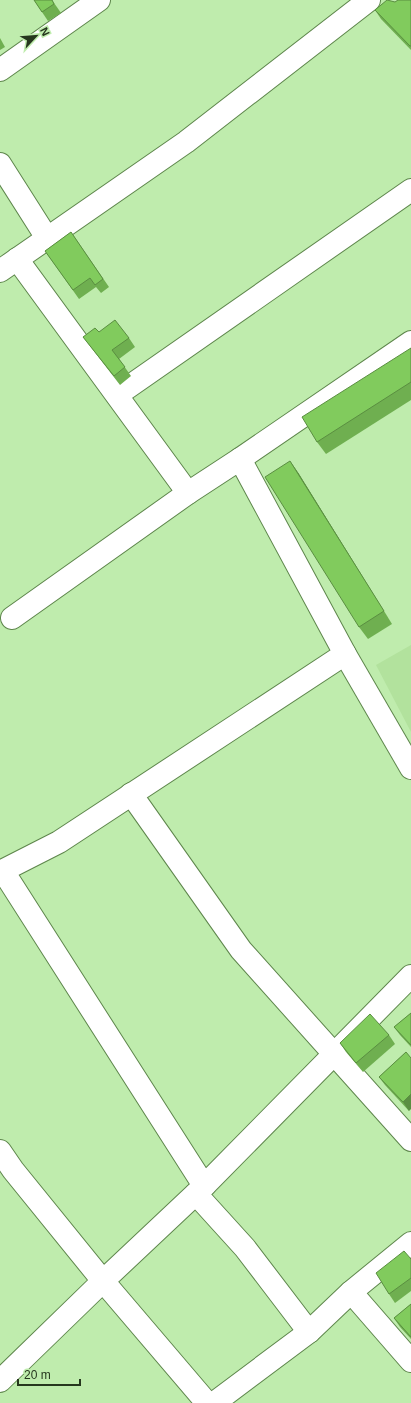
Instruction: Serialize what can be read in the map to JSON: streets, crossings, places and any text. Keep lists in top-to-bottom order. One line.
{"scale_bar":"20 m","north":"top right"}
